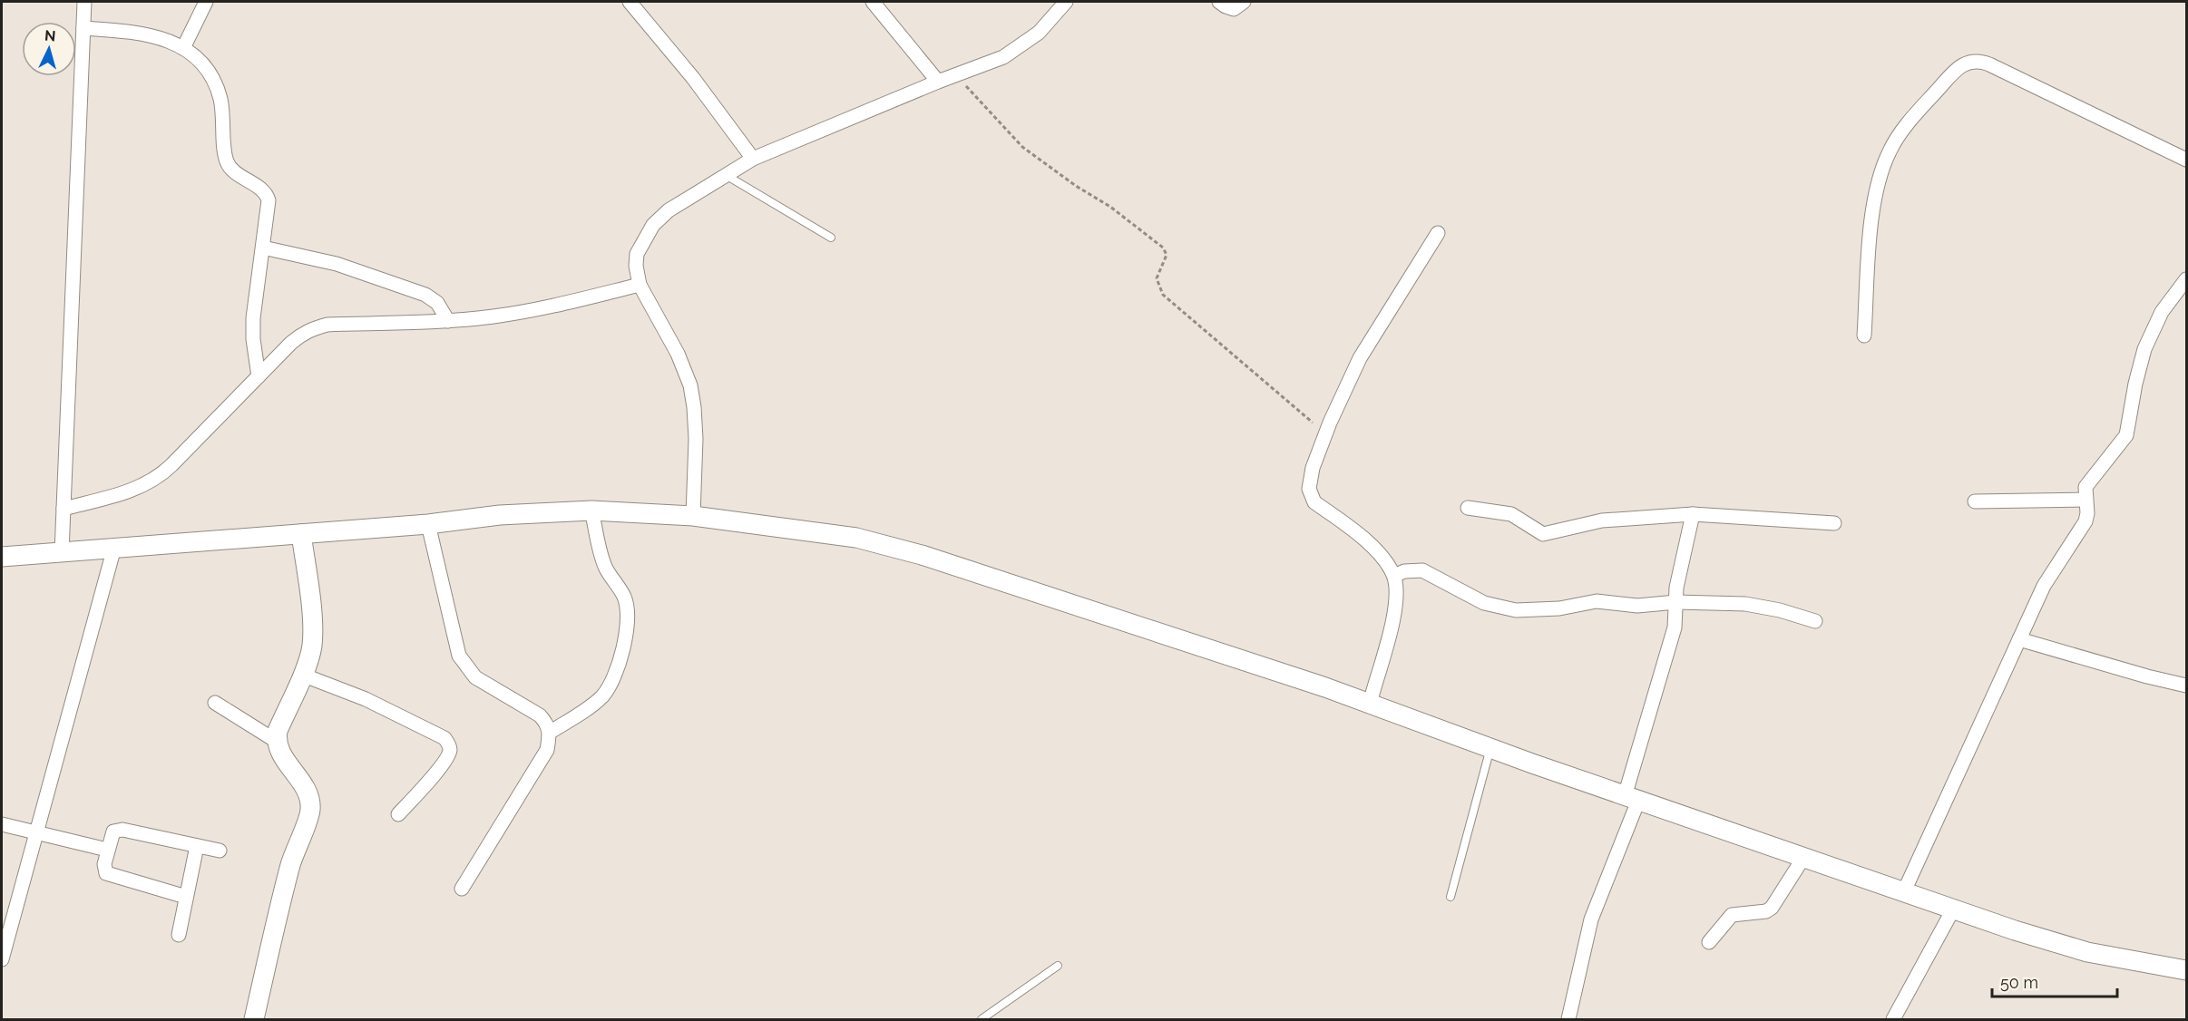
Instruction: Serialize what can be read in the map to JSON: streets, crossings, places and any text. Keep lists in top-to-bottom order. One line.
{"scale_bar":"50 m","north":"top"}
